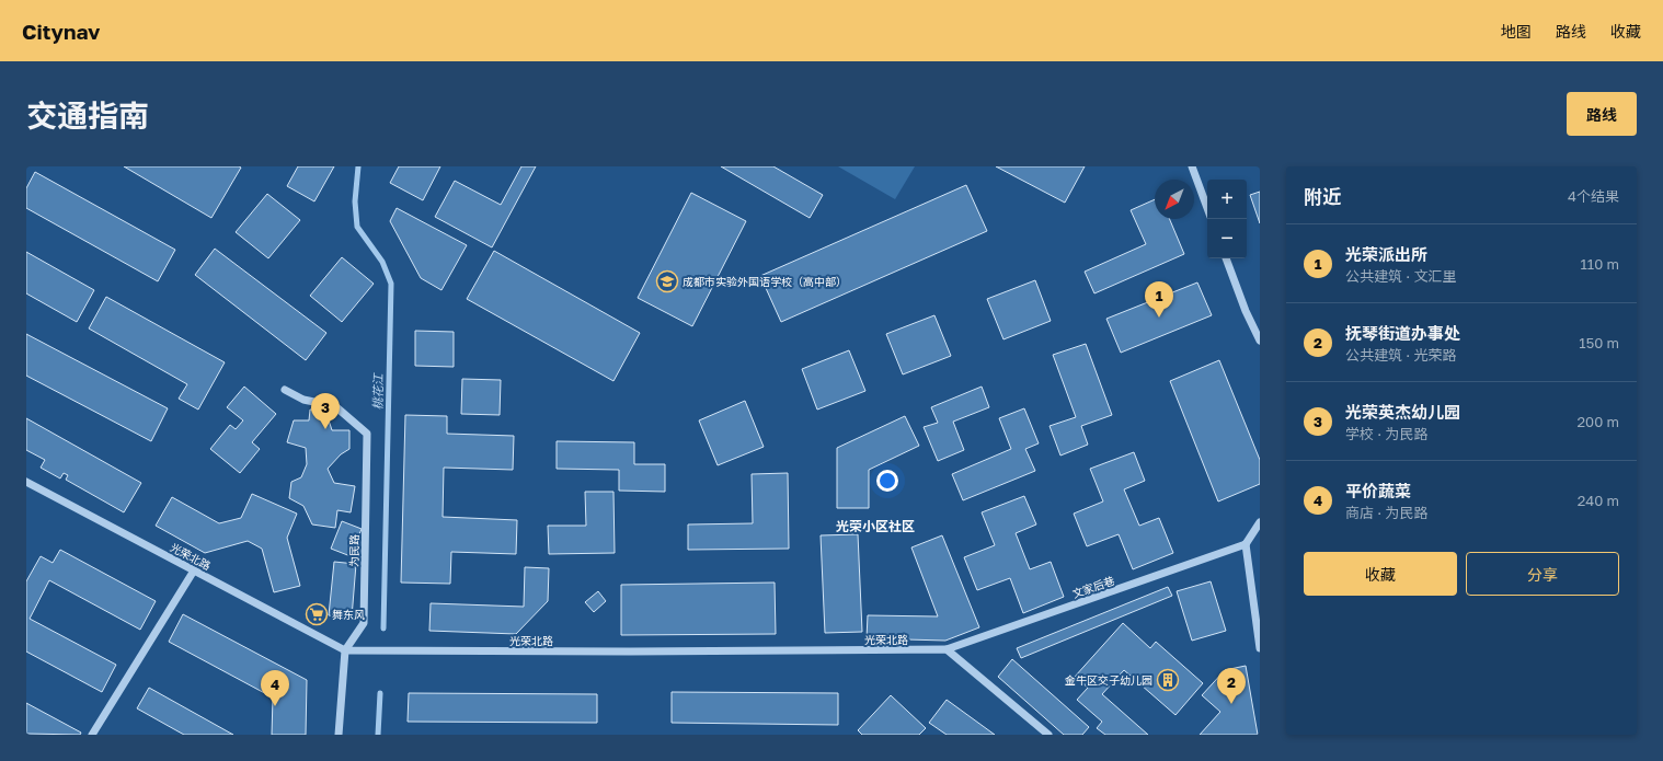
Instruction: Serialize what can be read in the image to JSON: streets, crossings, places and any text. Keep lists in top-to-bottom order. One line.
{"streets":{"street":["为民路","光荣北路","文家后巷"]},"crossings":[["为民路","光荣北路"],["光荣北路","文家后巷"]],"districts":["光荣小区社区"],"water":["桃花江"],"places":{"school or university":["成都市实验外国语学校（高中部）"],"supermarket":["舞东风"],"building":["金牛区交子幼儿园"]},"north":"bottom left","page":{"header":"Citynav","nav":["地图","路线","收藏"],"title":"交通指南","buttons":["路线",["收藏","分享"]],"heading":["附近","4个结果"],"map_buttons":["+","−"],"list":[{"mark":"1","name":"光荣派出所","note":"公共建筑 · 文汇里","value":"110 m"},{"mark":"2","name":"抚琴街道办事处","note":"公共建筑 · 光荣路","value":"150 m"},{"mark":"3","name":"光荣英杰幼儿园","note":"学校 · 为民路","value":"200 m"},{"mark":"4","name":"平价蔬菜","note":"商店 · 为民路","value":"240 m"}],"pins":["1","3","2","4"]}}
